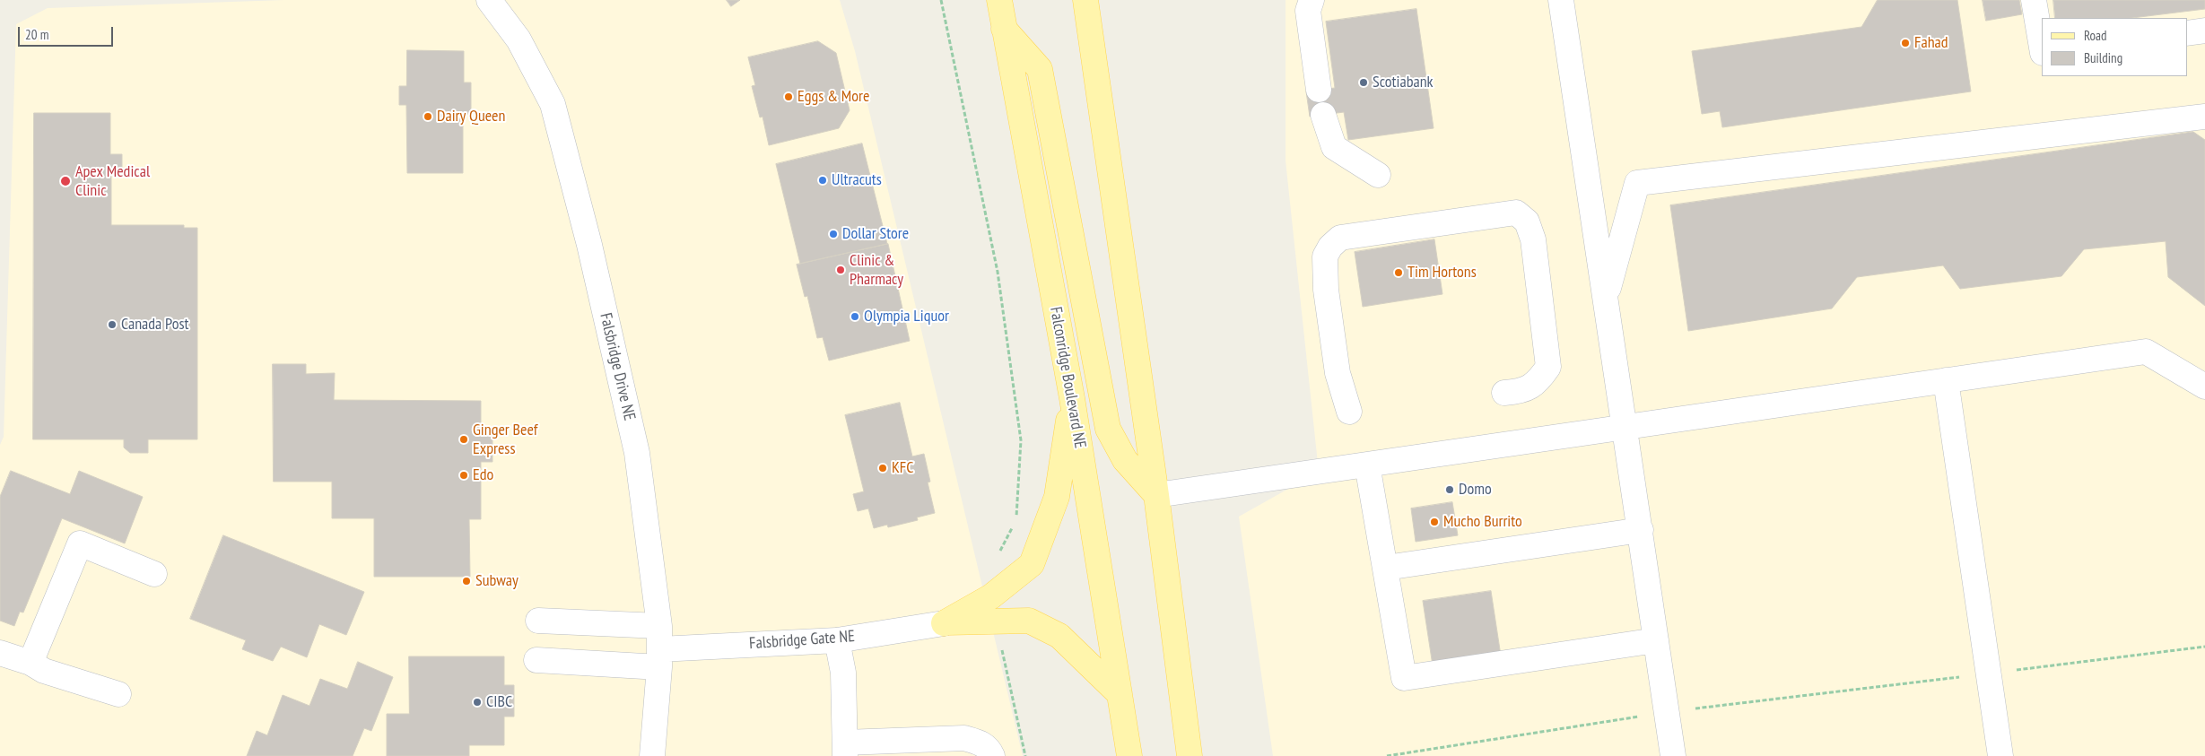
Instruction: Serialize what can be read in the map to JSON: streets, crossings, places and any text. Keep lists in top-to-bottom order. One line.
{"streets":{"main road":["Falconridge Boulevard NE"],"street":["Falsbridge Drive NE","Falsbridge Gate NE"]},"crossings":[["Falsbridge Drive NE","Falsbridge Gate NE"]],"places":["Fahad","Scotiabank","Eggs & More","Dairy Queen","Ultracuts","Apex Medical Clinic","Dollar Store","Clinic & Pharmacy","Tim Hortons","Olympia Liquor","Canada Post","Ginger Beef Express","KFC","Edo","Domo","Mucho Burrito","Subway","CIBC"],"legend":["Road","Building"],"scale_bar":"20 m"}
